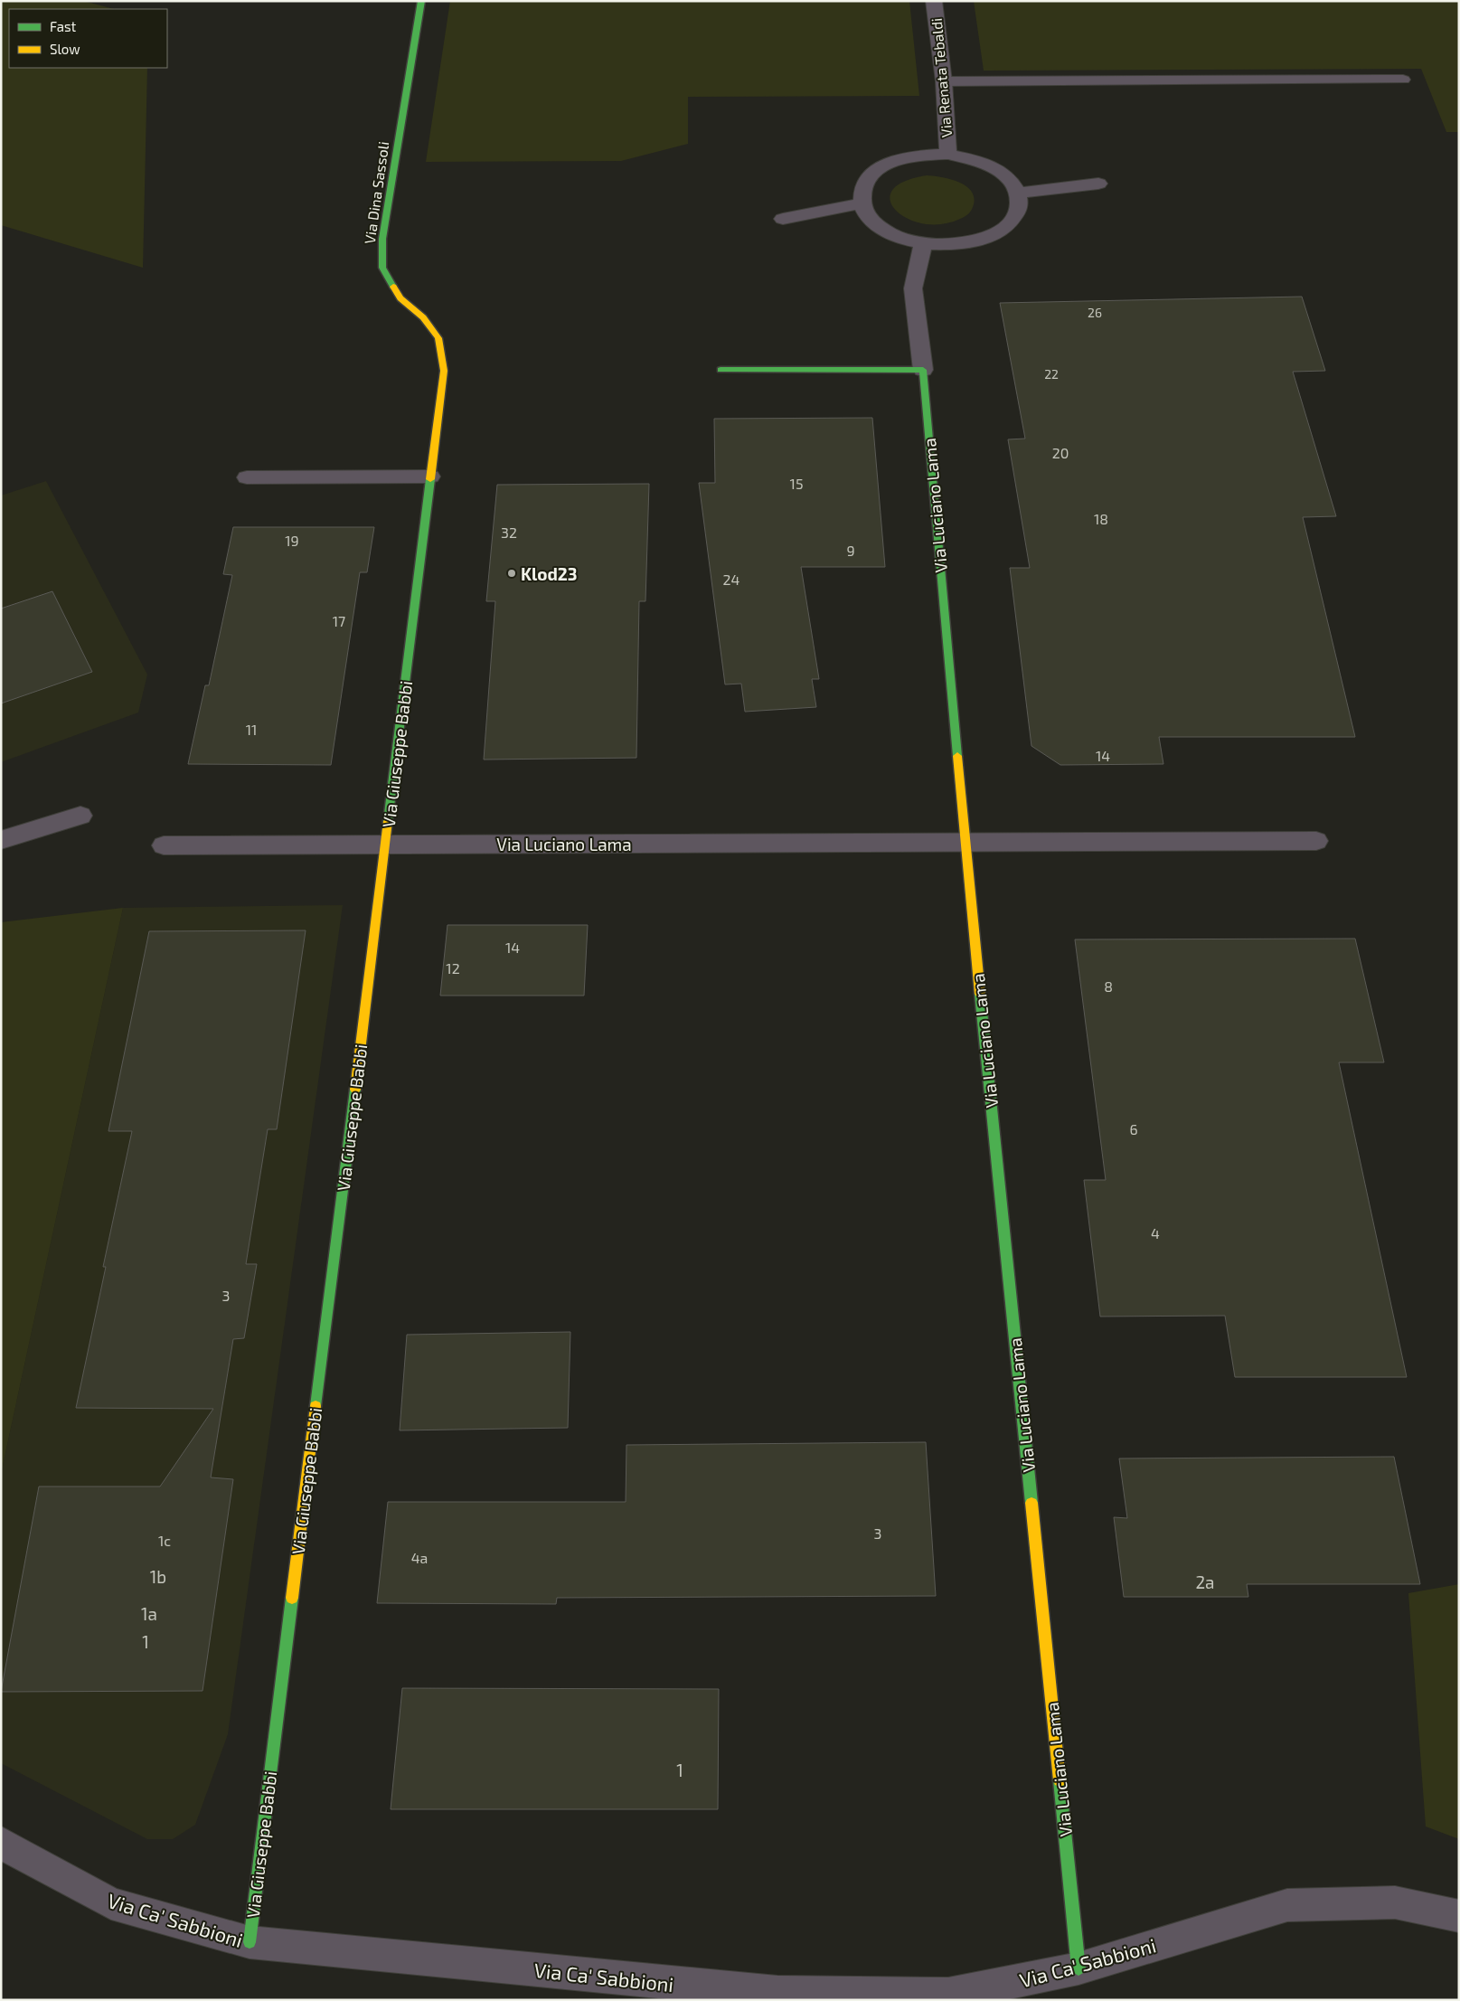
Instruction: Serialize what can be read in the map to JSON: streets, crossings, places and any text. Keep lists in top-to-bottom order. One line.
{"streets":{"street":["Via Renata Tebaldi","Via Dina Sassoli","Via Luciano Lama","Via Giuseppe Babbi","Via Ca' Sabbioni"]},"crossings":[["Via Dina Sassoli","Via Giuseppe Babbi"],["Via Luciano Lama","Via Giuseppe Babbi"],["Via Luciano Lama","Via Ca' Sabbioni"],["Via Giuseppe Babbi","Via Ca' Sabbioni"]],"places":["Klod23"],"house_numbers":["26","22","20","15","18","32","19","9","24","17","11","14","14","12","8","6","4","3","3","1c","4a","1b","2a","1a","1","1"],"legend":["Fast","Slow"]}
